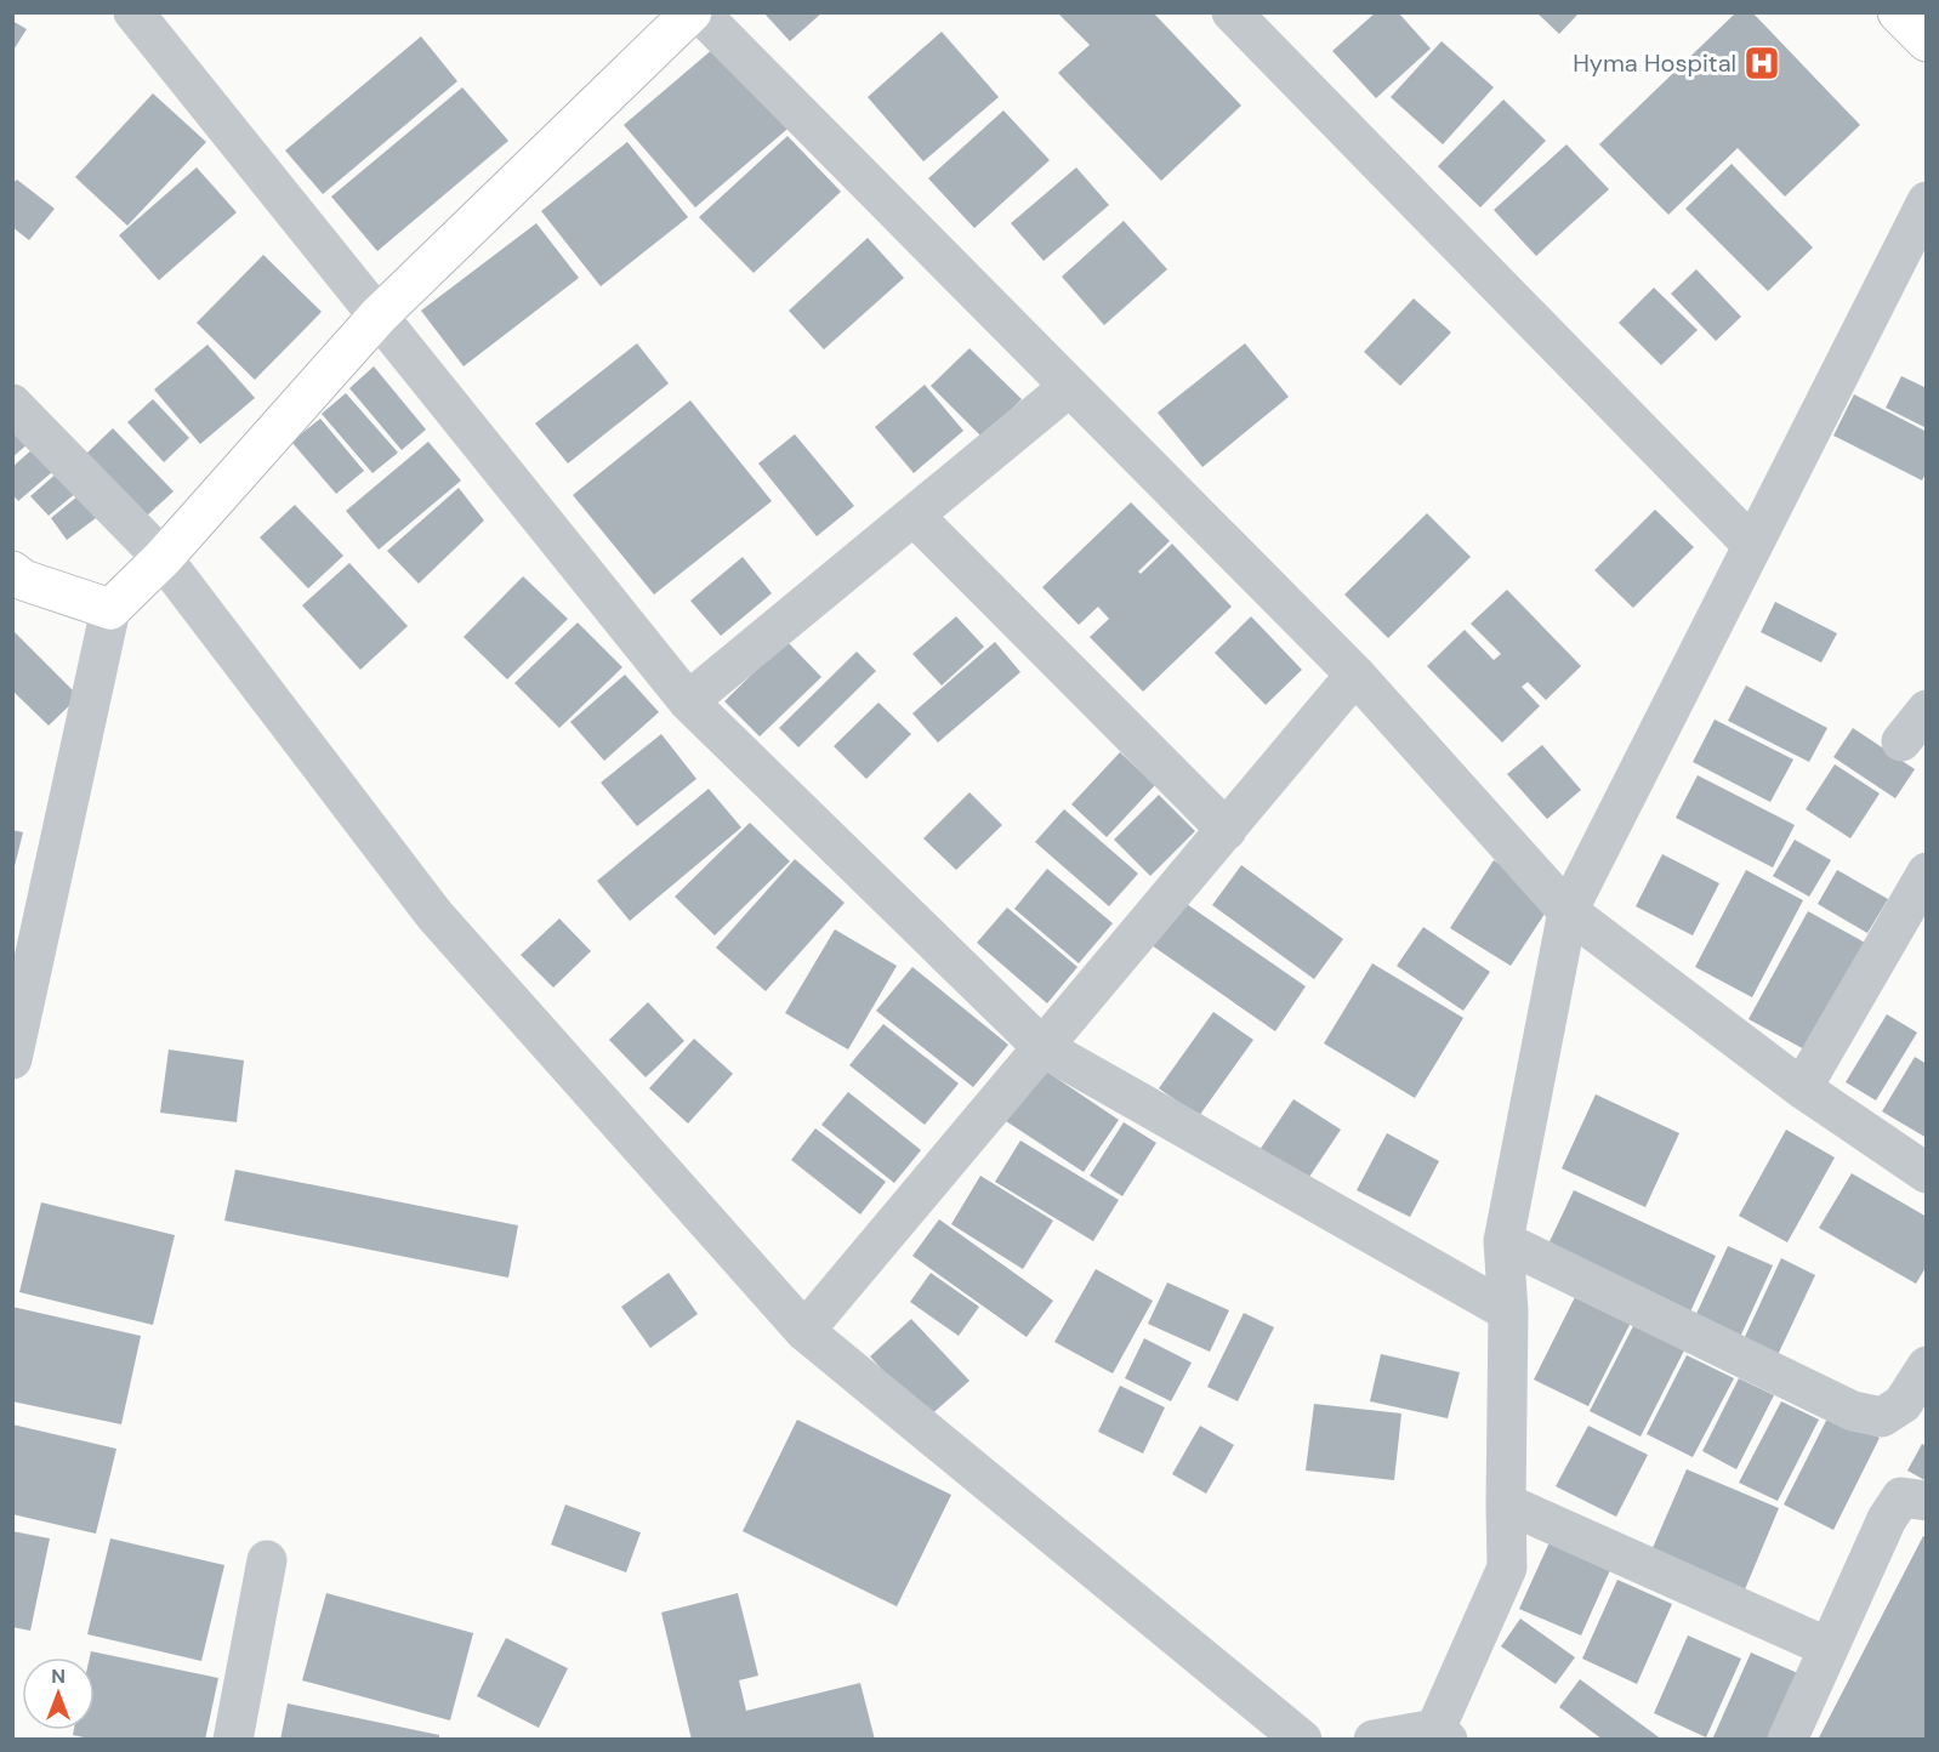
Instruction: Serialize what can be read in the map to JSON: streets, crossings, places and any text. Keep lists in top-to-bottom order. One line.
{"places":{"hospital":["Hyma Hospital"]},"north":"top"}
